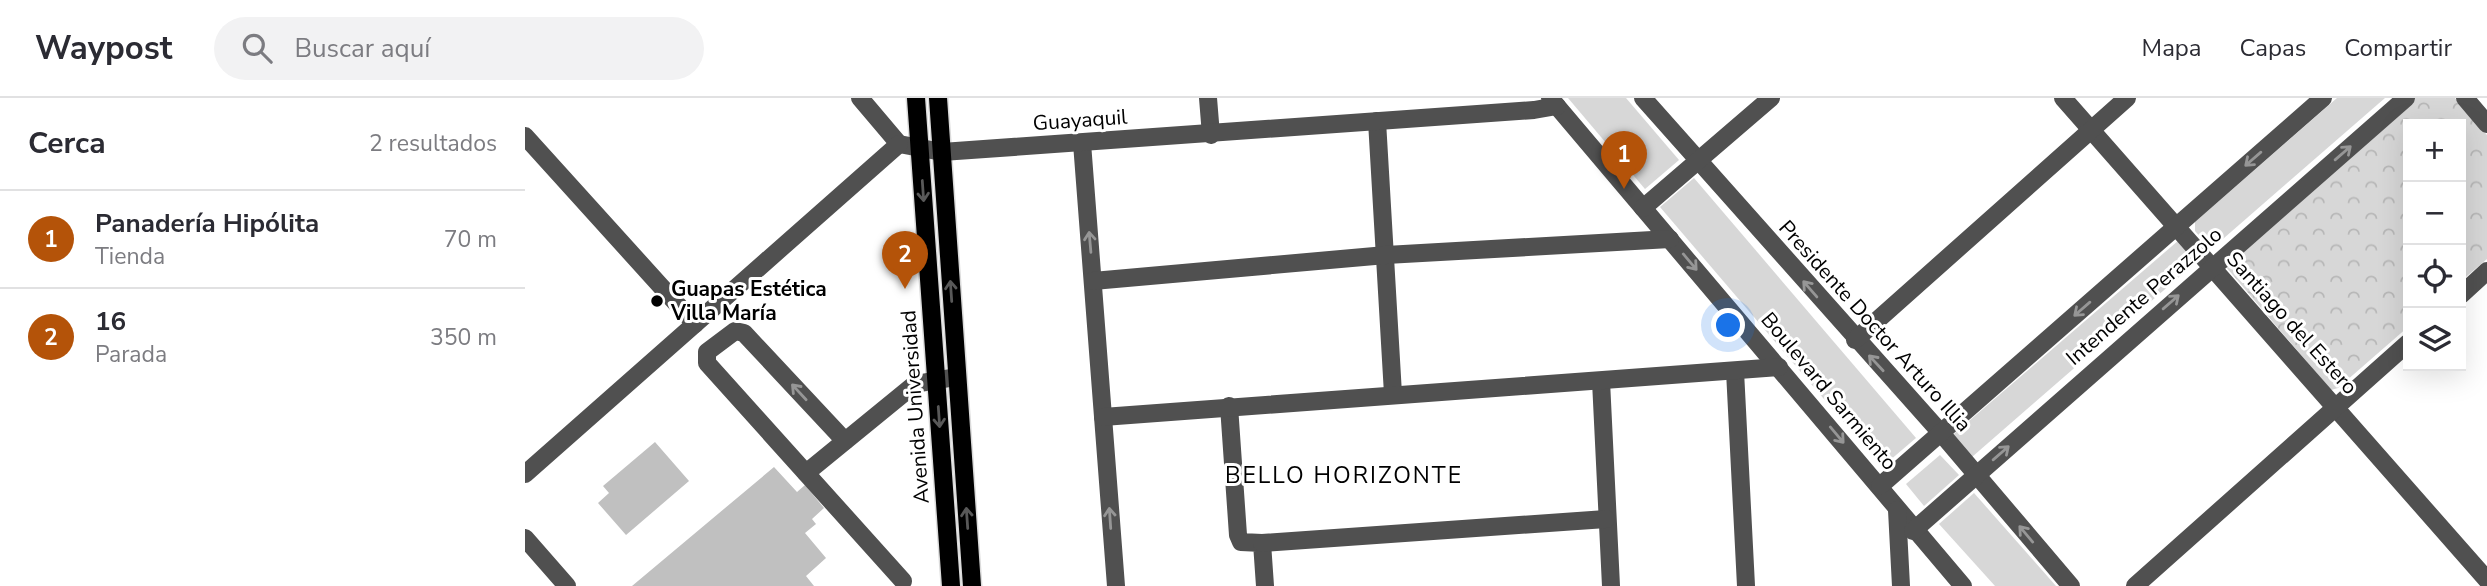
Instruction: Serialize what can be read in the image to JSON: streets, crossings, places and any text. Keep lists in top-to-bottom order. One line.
{"streets":{"main road":["Avenida Universidad"],"street":["Guayaquil","Intendente Perazzolo","Santiago del Estero","Presidente Doctor Arturo Illia","Boulevard Sarmiento"]},"crossings":[["Guayaquil","Boulevard Sarmiento"],["Guayaquil","Avenida Universidad"],["Intendente Perazzolo","Santiago del Estero"],["Intendente Perazzolo","Presidente Doctor Arturo Illia"],["Intendente Perazzolo","Boulevard Sarmiento"]],"one_way":["Presidente Doctor Arturo Illia","Boulevard Sarmiento"],"districts":["BELLO HORIZONTE"],"places":["Guapas Estética Villa María"],"page":{"header":"Waypost","search":"Buscar aquí","nav":["Mapa","Capas","Compartir"],"heading":["Cerca","2 resultados"],"map_buttons":["+","−"],"pins":["1","2"],"list":[{"mark":"1","name":"Panadería Hipólita","note":"Tienda","value":"70 m"},{"mark":"2","name":"16","note":"Parada","value":"350 m"}]}}
